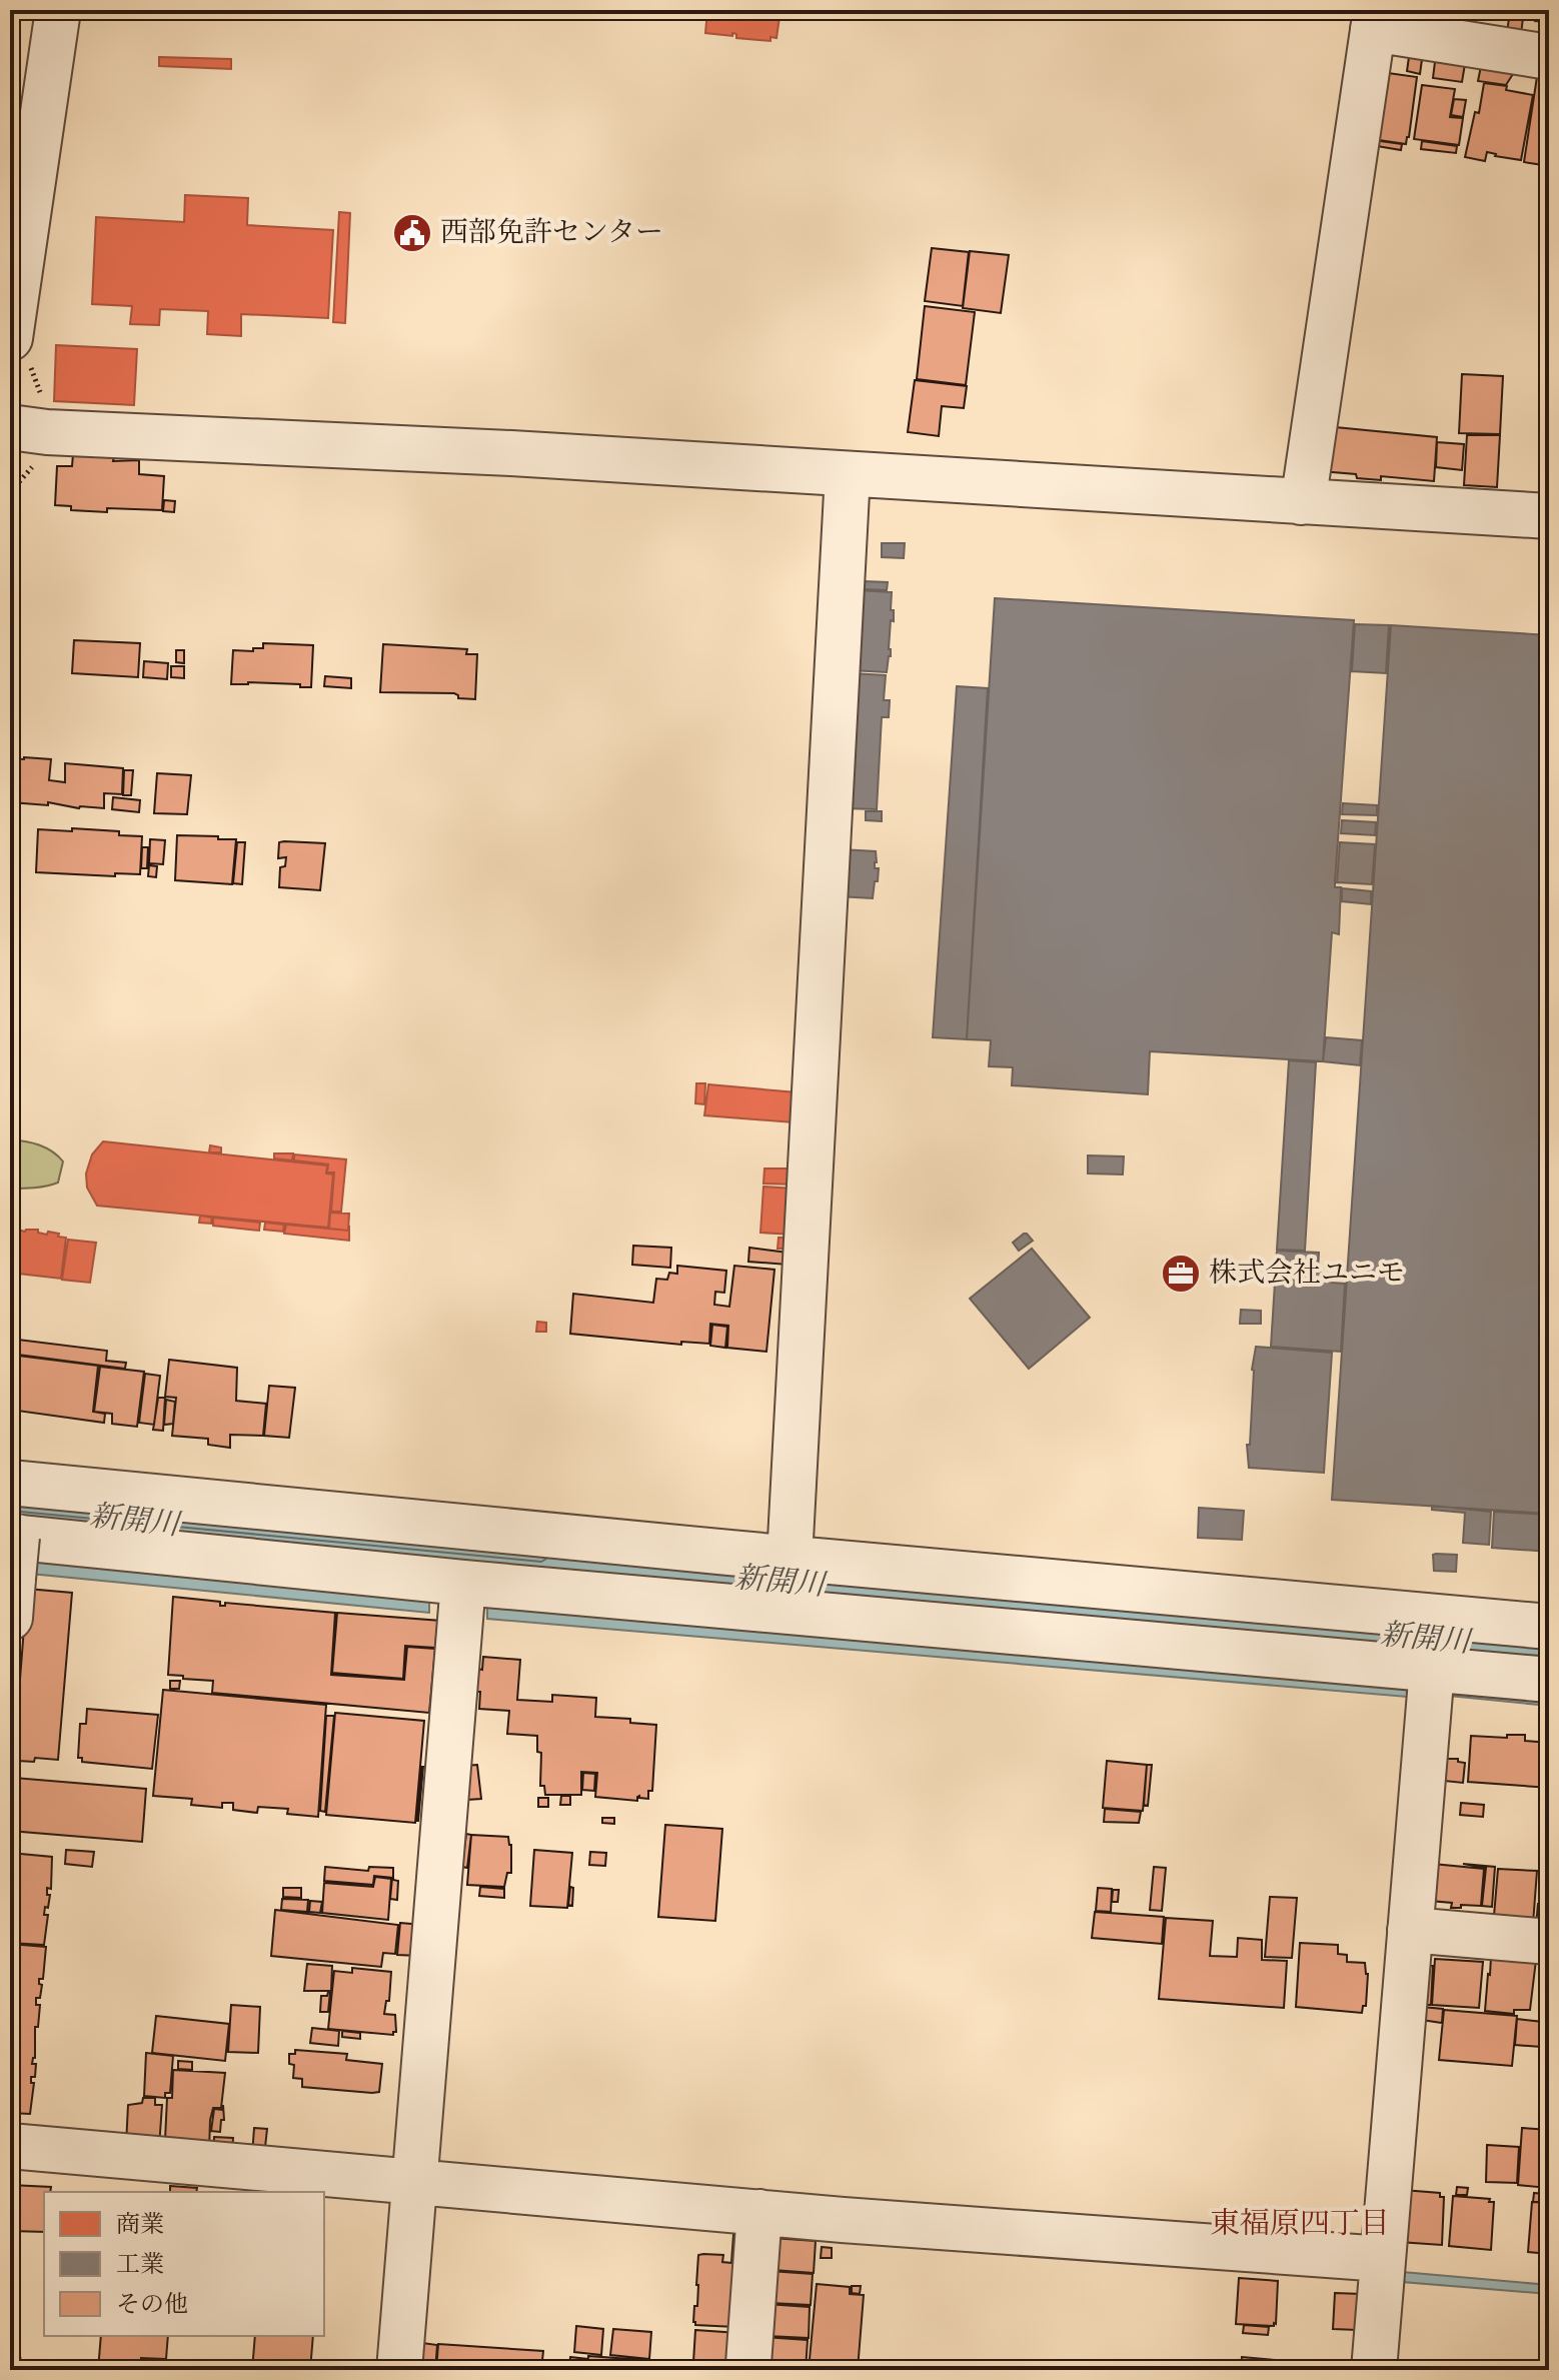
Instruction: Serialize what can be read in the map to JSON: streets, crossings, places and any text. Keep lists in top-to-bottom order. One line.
{"districts":["東福原四丁目"],"water":["新開川"],"places":{"public building":["西部免許センター"],"office":["株式会社ユニモ"]},"legend":["商業","工業","その他"]}
